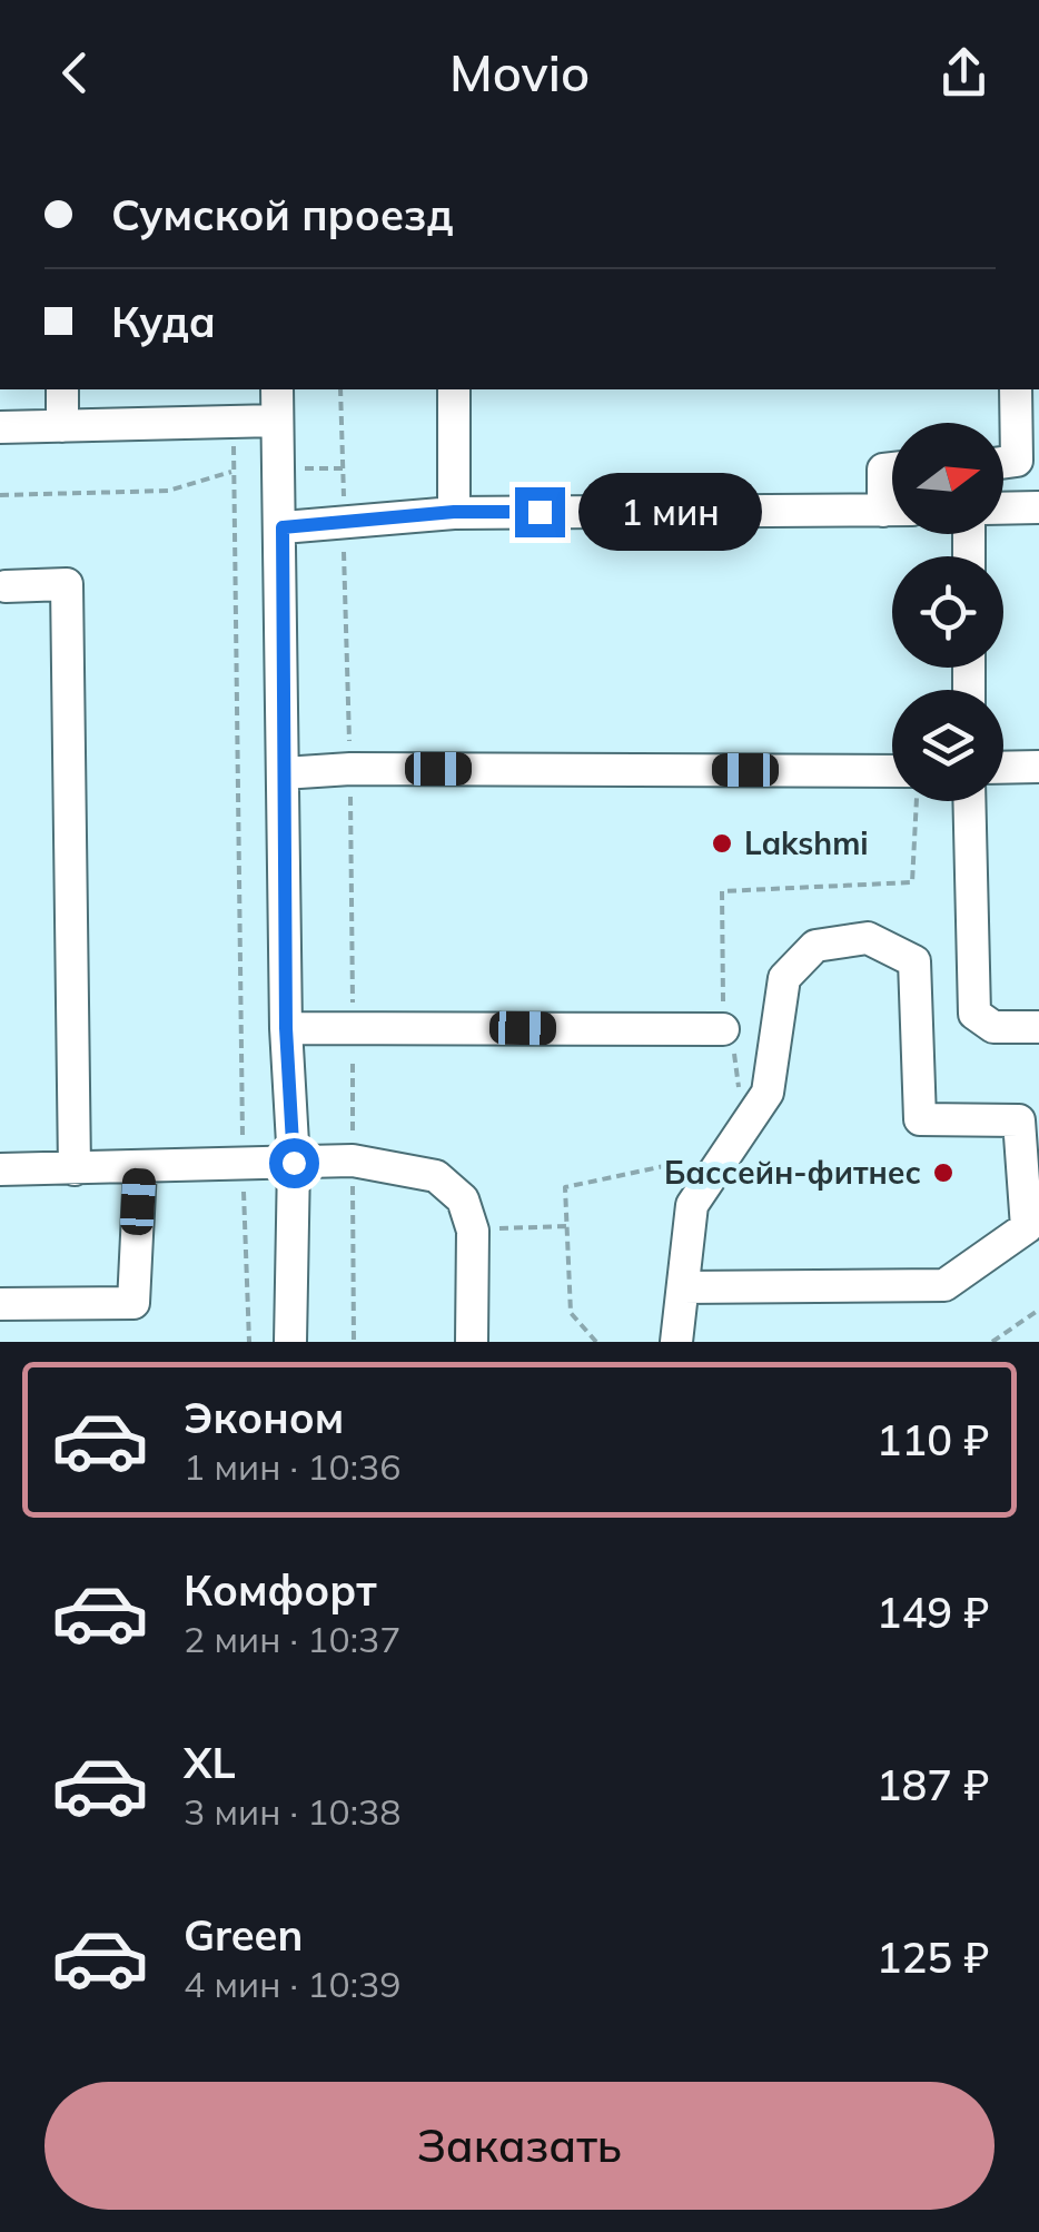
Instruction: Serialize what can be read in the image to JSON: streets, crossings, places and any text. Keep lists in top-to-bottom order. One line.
{"places":["Lakshmi","Бассейн-фитнес"],"north":"right","page":{"header":"Movio","banner":["Сумской проезд","Куда"],"bubble":"1 мин","list":[{"name":"Эконом","note":"1 мин · 10:36","value":"110 ₽"},{"name":"Комфорт","note":"2 мин · 10:37","value":"149 ₽"},{"name":"XL","note":"3 мин · 10:38","value":"187 ₽"},{"name":"Green","note":"4 мин · 10:39","value":"125 ₽"}],"buttons":"Заказать"}}
